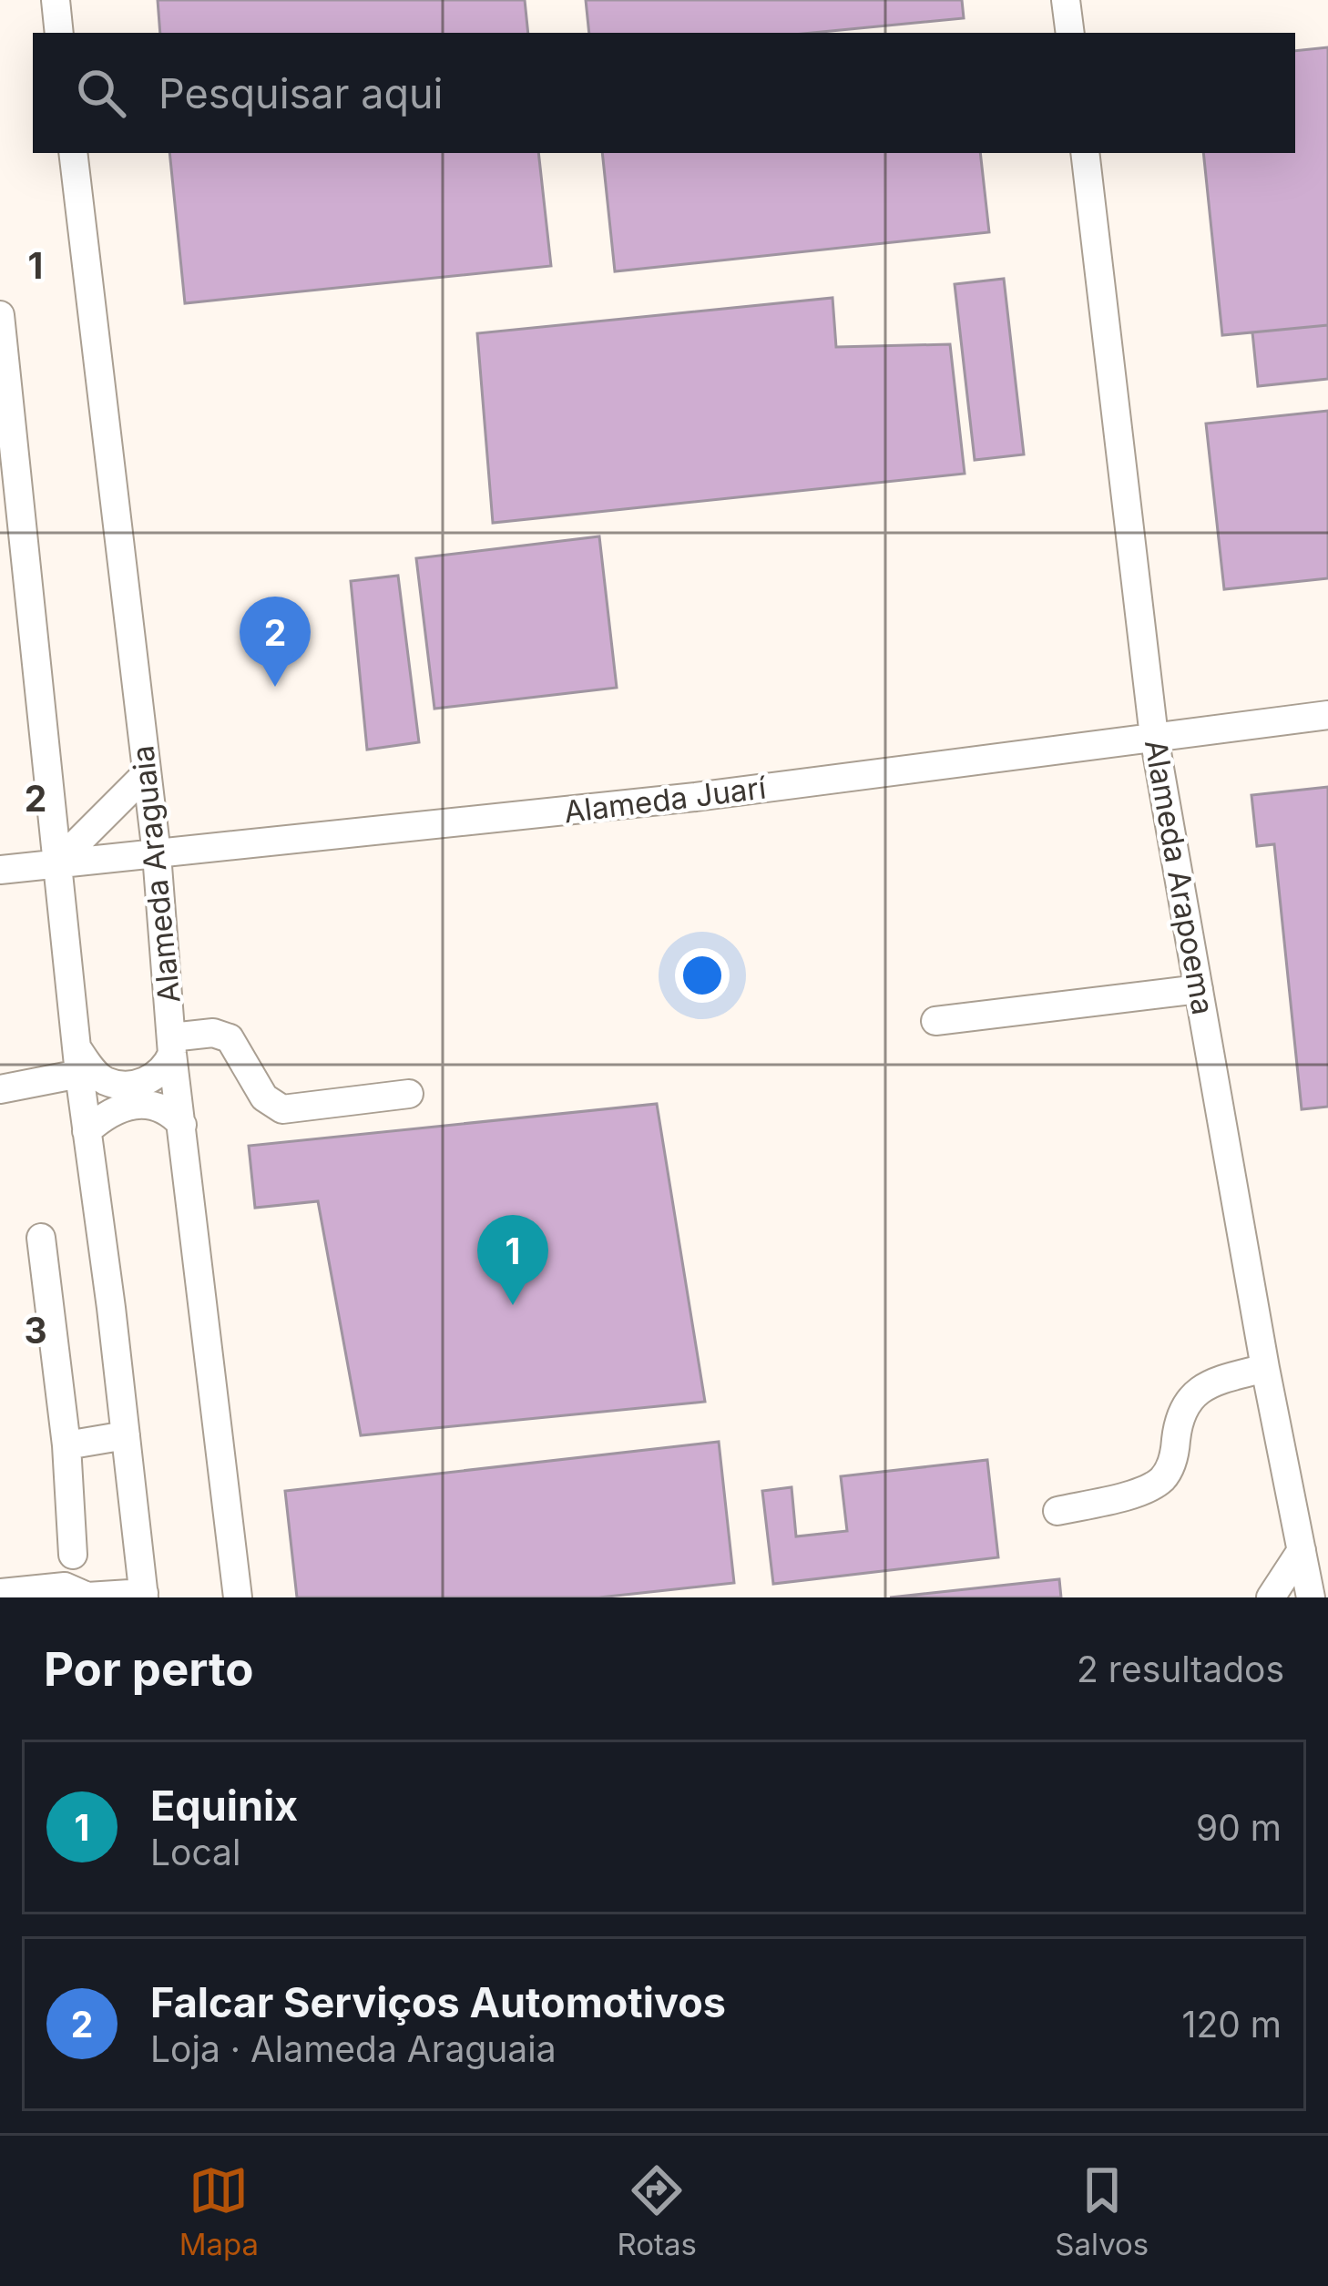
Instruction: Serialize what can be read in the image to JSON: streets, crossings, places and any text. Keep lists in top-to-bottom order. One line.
{"streets":{"street":["Alameda Juarí","Alameda Araguaia","Alameda Arapoema"]},"crossings":[["Alameda Juarí","Alameda Araguaia"],["Alameda Juarí","Alameda Arapoema"]],"page":{"search":"Pesquisar aqui","pins":["2","1"],"heading":["Por perto","2 resultados"],"list":[{"mark":"1","name":"Equinix","note":"Local","value":"90 m"},{"mark":"2","name":"Falcar Serviços Automotivos","note":"Loja · Alameda Araguaia","value":"120 m"}],"nav":["Mapa","Rotas","Salvos"]},"grid":{"rows":["1","2","3"]}}
